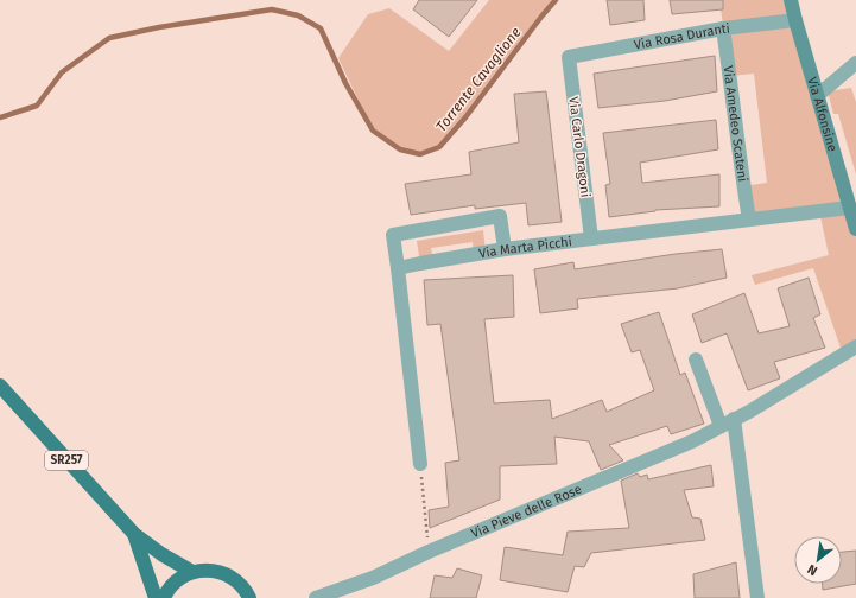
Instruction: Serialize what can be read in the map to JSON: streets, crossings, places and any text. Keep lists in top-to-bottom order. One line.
{"streets":{"main road":["Via Alfonsine","SR257"],"street":["Via Rosa Duranti","Via Amedeo Scateni","Via Carlo Dragoni","Via Marta Picchi","Via Pieve delle Rose"]},"crossings":[["Via Rosa Duranti","Via Alfonsine"],["Via Rosa Duranti","Via Amedeo Scateni"],["Via Rosa Duranti","Via Carlo Dragoni"],["Via Alfonsine","Via Marta Picchi"],["Via Amedeo Scateni","Via Marta Picchi"],["Via Carlo Dragoni","Via Marta Picchi"]],"water":["Torrente Cavaglione"],"north":"bottom left"}
